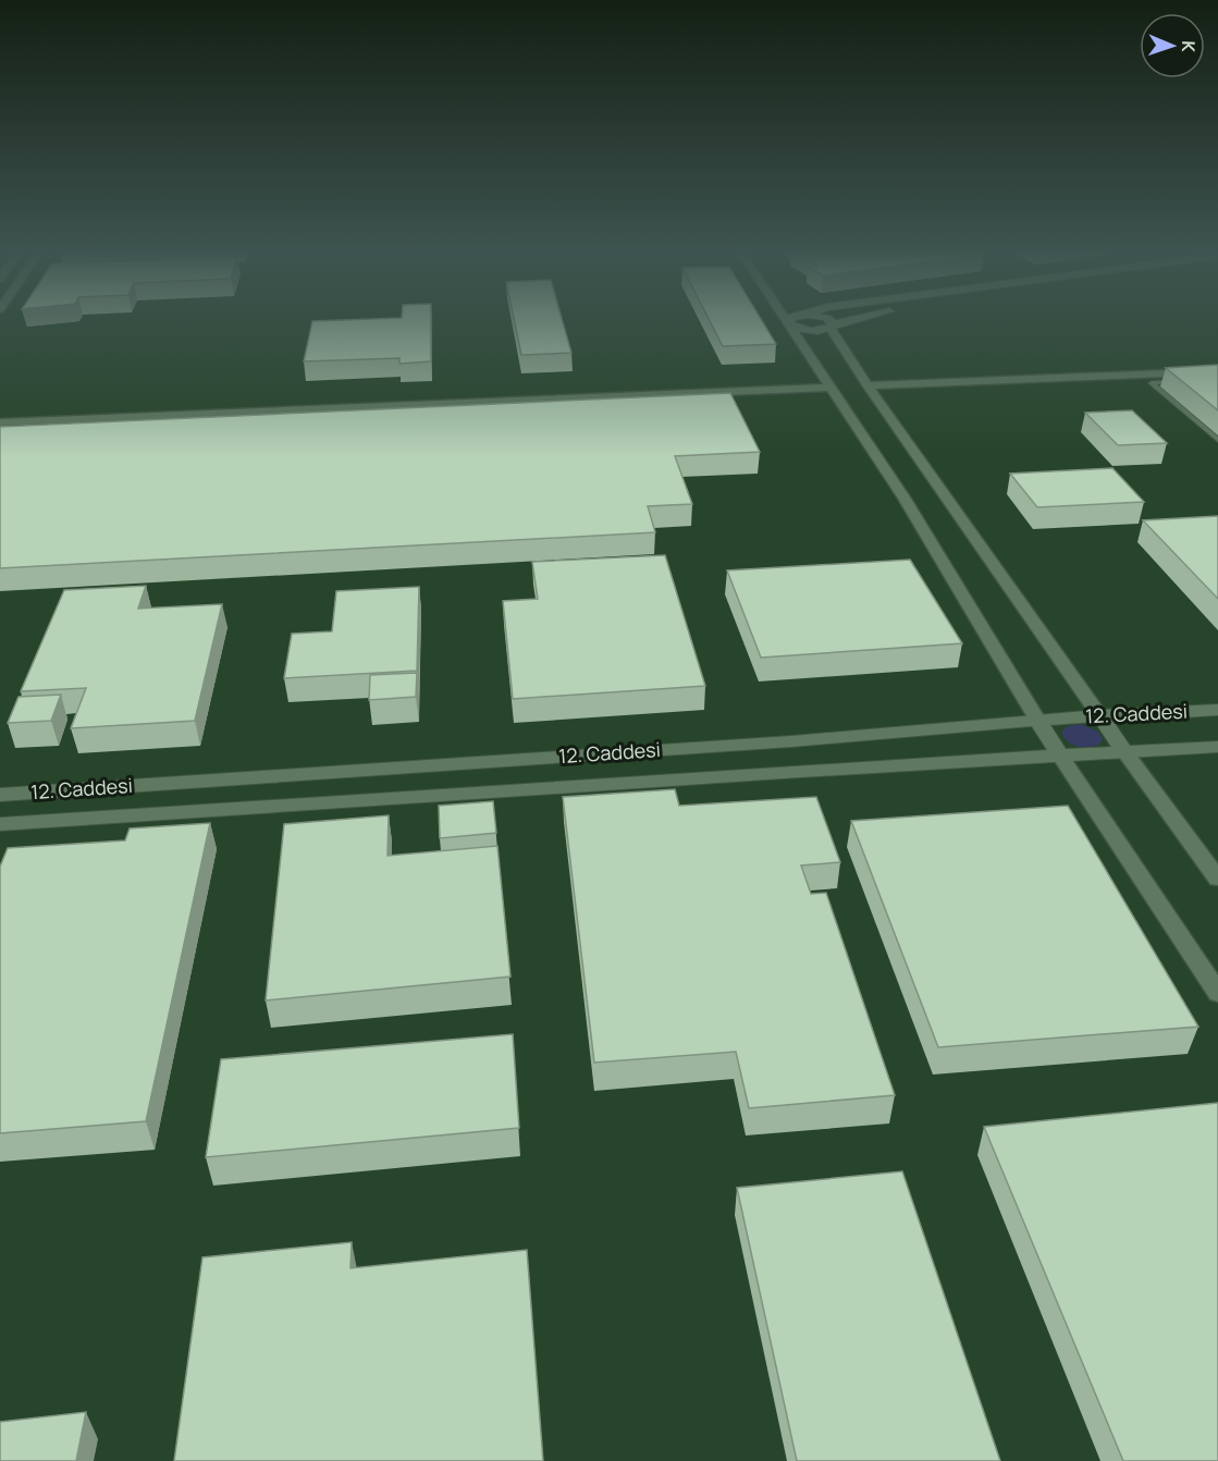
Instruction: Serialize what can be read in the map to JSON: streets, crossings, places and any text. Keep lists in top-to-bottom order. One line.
{"streets":{"street":["12. Caddesi"]},"north":"right"}
